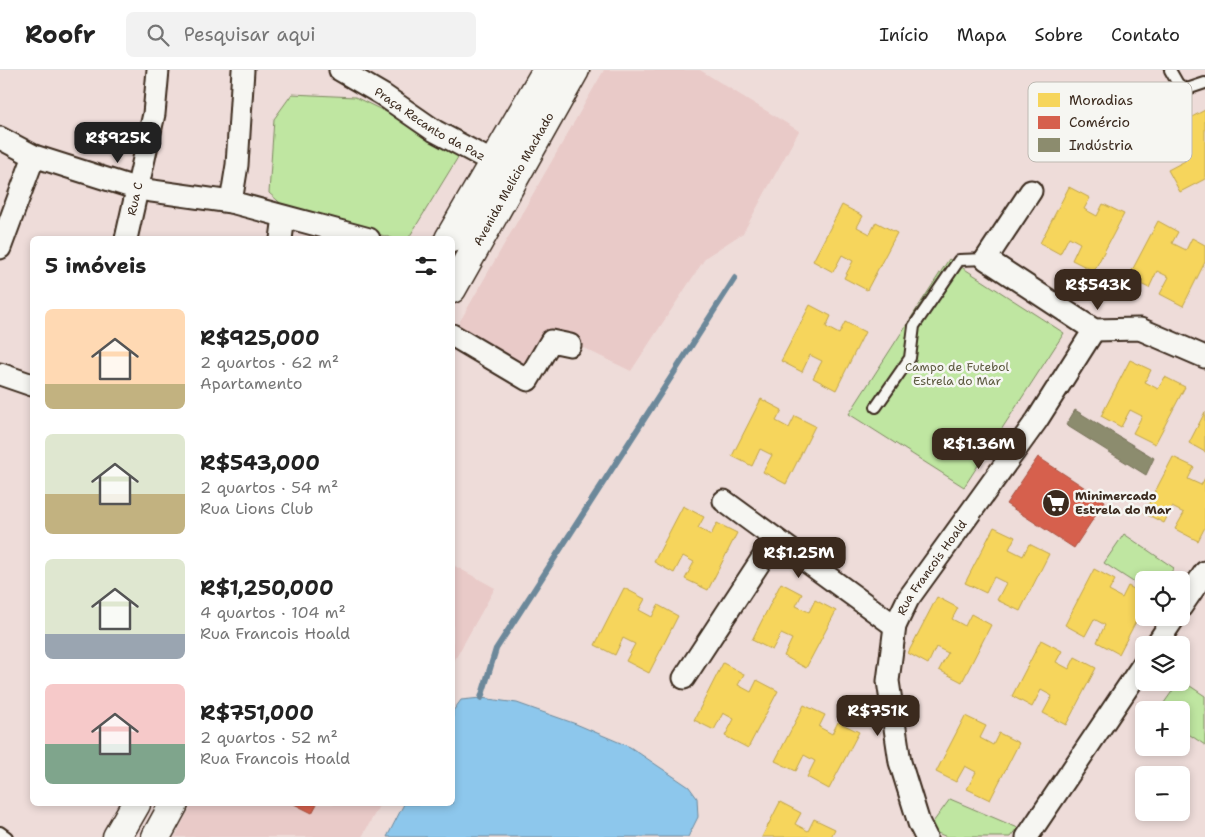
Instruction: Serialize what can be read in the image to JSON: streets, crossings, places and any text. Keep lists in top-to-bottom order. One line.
{"streets":{"main road":["Avenida Melício Machado"],"street":["Praça Recanto da Paz","Rua C","Rua Francois Hoald"]},"crossings":[["Praça Recanto da Paz","Avenida Melício Machado"]],"parks":["Campo de Futebol Estrela do Mar"],"places":{"supermarket":["Minimercado Estrela do Mar"]},"legend":["Moradias","Comércio","Indústria"],"page":{"header":"Roofr","search":"Pesquisar aqui","nav":["Início","Mapa","Sobre","Contato"],"price":["R$925K","R$543K","R$1.36M","R$1.25M","R$751K"],"heading":"5 imóveis","list":[{"name":"R$925,000","note":"2 quartos · 62 m² · Apartamento"},{"name":"R$543,000","note":"2 quartos · 54 m² · Rua Lions Club"},{"name":"R$1,250,000","note":"4 quartos · 104 m² · Rua Francois Hoald"},{"name":"R$751,000","note":"2 quartos · 52 m² · Rua Francois Hoald"}],"map_buttons":["+","−"]}}
